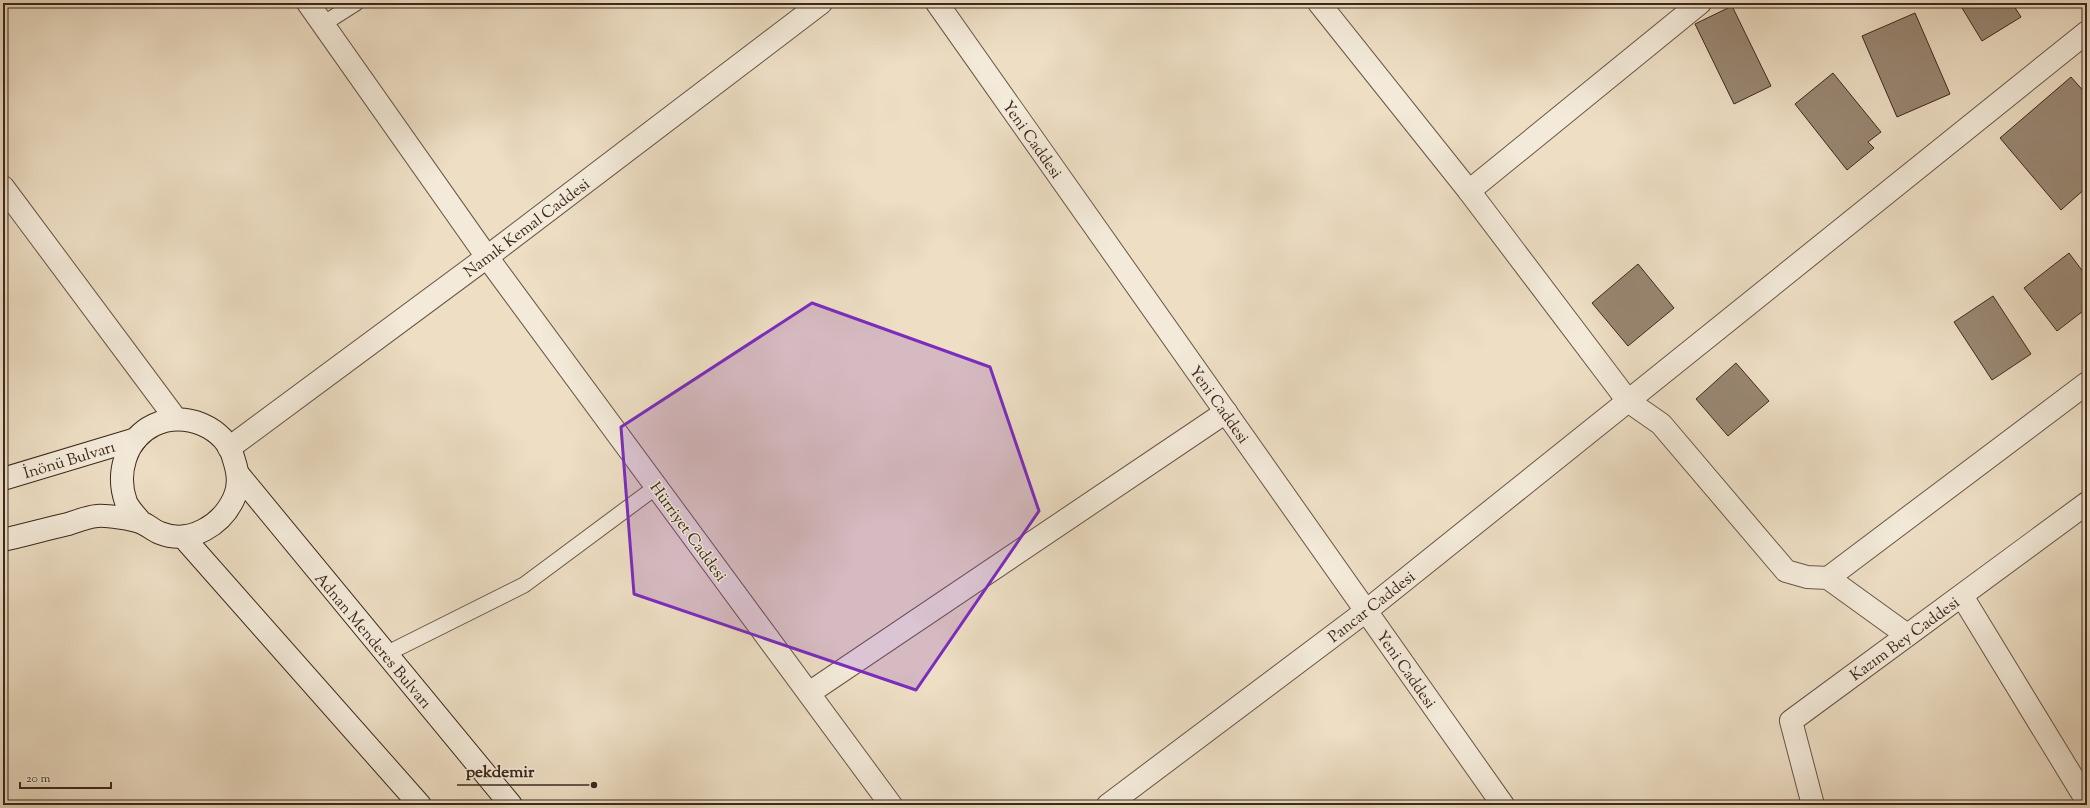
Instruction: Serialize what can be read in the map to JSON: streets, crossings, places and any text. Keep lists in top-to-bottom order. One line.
{"streets":{"street":["Yeni Caddesi","Namık Kemal Caddesi","İnönü Bulvarı","Hürriyet Caddesi","Pancar Caddesi","Kazım Bey Caddesi","Adnan Menderes Bulvarı"]},"crossings":[["Yeni Caddesi","Pancar Caddesi"],["Namık Kemal Caddesi","İnönü Bulvarı"],["Namık Kemal Caddesi","Hürriyet Caddesi"],["Namık Kemal Caddesi","Adnan Menderes Bulvarı"],["İnönü Bulvarı","Adnan Menderes Bulvarı"]],"places":["pekdemir"],"scale_bar":"20 m"}
